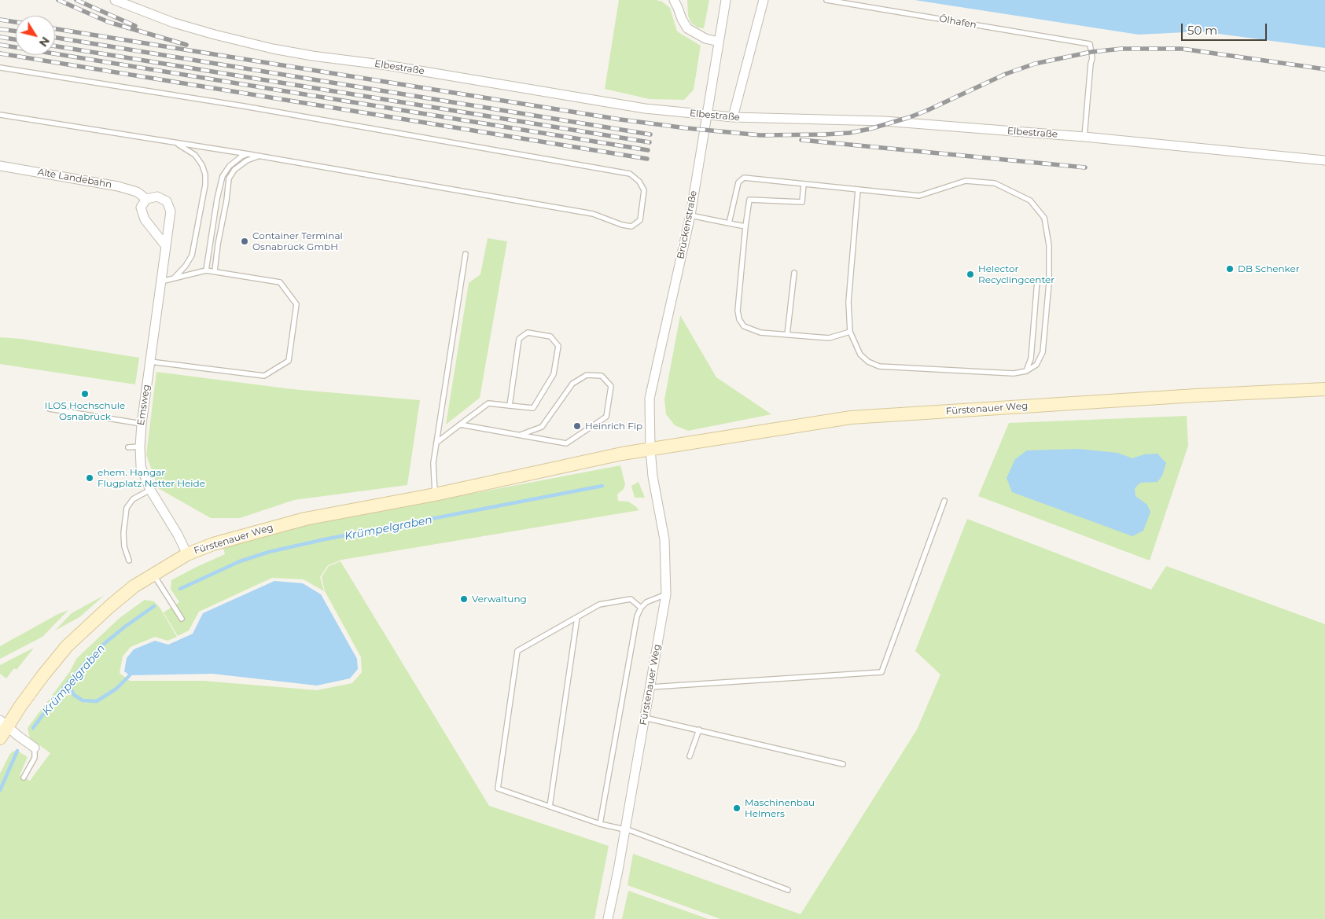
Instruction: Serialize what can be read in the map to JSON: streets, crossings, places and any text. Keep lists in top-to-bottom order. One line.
{"streets":{"street":["Elbestraße","Alte Landebahn","Brückenstraße","Emsweg","Fürstenauer Weg"],"lane":["Ölhafen"]},"crossings":[["Ölhafen","Elbestraße"],["Elbestraße","Brückenstraße"],["Alte Landebahn","Emsweg"],["Brückenstraße","Fürstenauer Weg"],["Emsweg","Fürstenauer Weg"]],"water":["Krümpelgraben"],"places":["Container Terminal Osnabrück GmbH","DB Schenker","Helector Recyclingcenter","ILOS Hochschule Osnabrück","Heinrich Fip","ehem. Hangar Flugplatz Netter Heide","Verwaltung","Maschinenbau Helmers"],"scale_bar":"50 m","north":"bottom right"}
